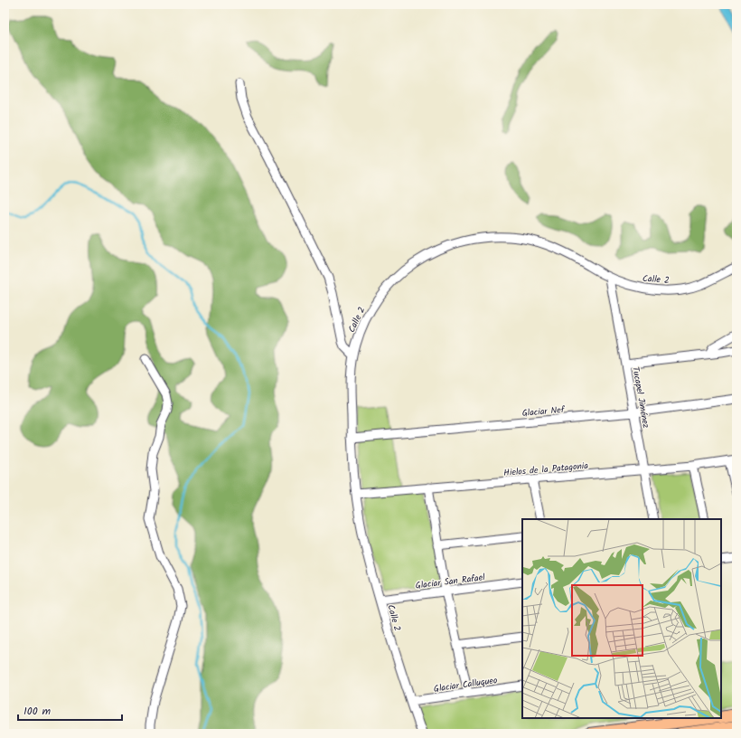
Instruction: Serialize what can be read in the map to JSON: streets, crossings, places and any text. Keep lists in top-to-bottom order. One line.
{"streets":{"street":["Calle 2","Tucapel Jiménez","Glaciar Nef","Hielos de la Patagonia","Glaciar San Rafael","Glaciar Calluqueo"]},"crossings":[["Calle 2","Tucapel Jiménez"],["Calle 2","Glaciar Nef"],["Calle 2","Hielos de la Patagonia"],["Calle 2","Glaciar San Rafael"],["Calle 2","Glaciar Calluqueo"],["Tucapel Jiménez","Glaciar Nef"],["Tucapel Jiménez","Hielos de la Patagonia"]],"scale_bar":"100 m"}
